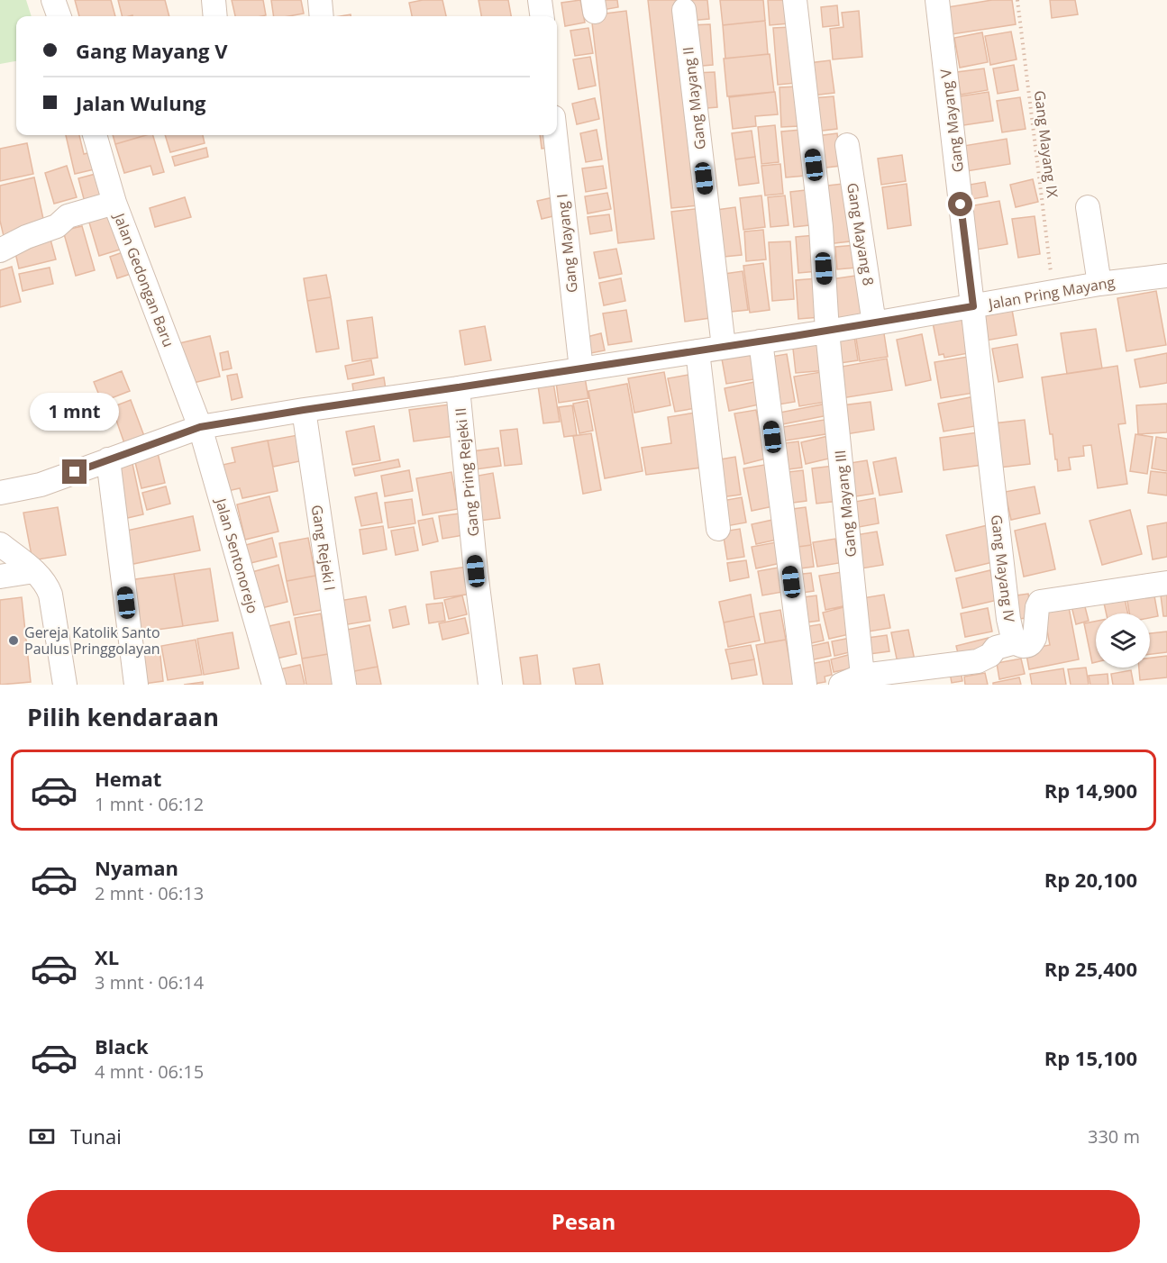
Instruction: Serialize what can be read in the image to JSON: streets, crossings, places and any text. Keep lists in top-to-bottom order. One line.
{"streets":{"street":["Gang Mayang II","Gang Mayang V","Gang Mayang 8","Gang Mayang I","Jalan Gedongan Baru","Jalan Pring Mayang","Gang Pring Rejeki II","Gang Mayang III","Gang Rejeki I","Jalan Sentonorejo","Gang Mayang IV"],"path":["Gang Mayang IX"]},"crossings":[["Gang Mayang II","Jalan Pring Mayang"],["Gang Mayang V","Jalan Pring Mayang"],["Gang Mayang V","Gang Mayang IV"],["Gang Mayang IX","Jalan Pring Mayang"],["Gang Mayang 8","Jalan Pring Mayang"],["Gang Mayang I","Jalan Pring Mayang"],["Jalan Gedongan Baru","Jalan Pring Mayang"],["Jalan Gedongan Baru","Jalan Sentonorejo"],["Jalan Pring Mayang","Gang Pring Rejeki II"],["Jalan Pring Mayang","Gang Mayang III"],["Jalan Pring Mayang","Gang Rejeki I"],["Jalan Pring Mayang","Jalan Sentonorejo"],["Jalan Pring Mayang","Gang Mayang IV"]],"places":["Gereja Katolik Santo Paulus Pringgolayan"],"page":{"banner":["Gang Mayang V","Jalan Wulung"],"bubble":"1 mnt","heading":"Pilih kendaraan","list":[{"name":"Hemat","note":"1 mnt · 06:12","value":"Rp 14,900"},{"name":"Nyaman","note":"2 mnt · 06:13","value":"Rp 20,100"},{"name":"XL","note":"3 mnt · 06:14","value":"Rp 25,400"},{"name":"Black","note":"4 mnt · 06:15","value":"Rp 15,100"}],"pay":["Tunai","330 m"],"buttons":"Pesan"}}
